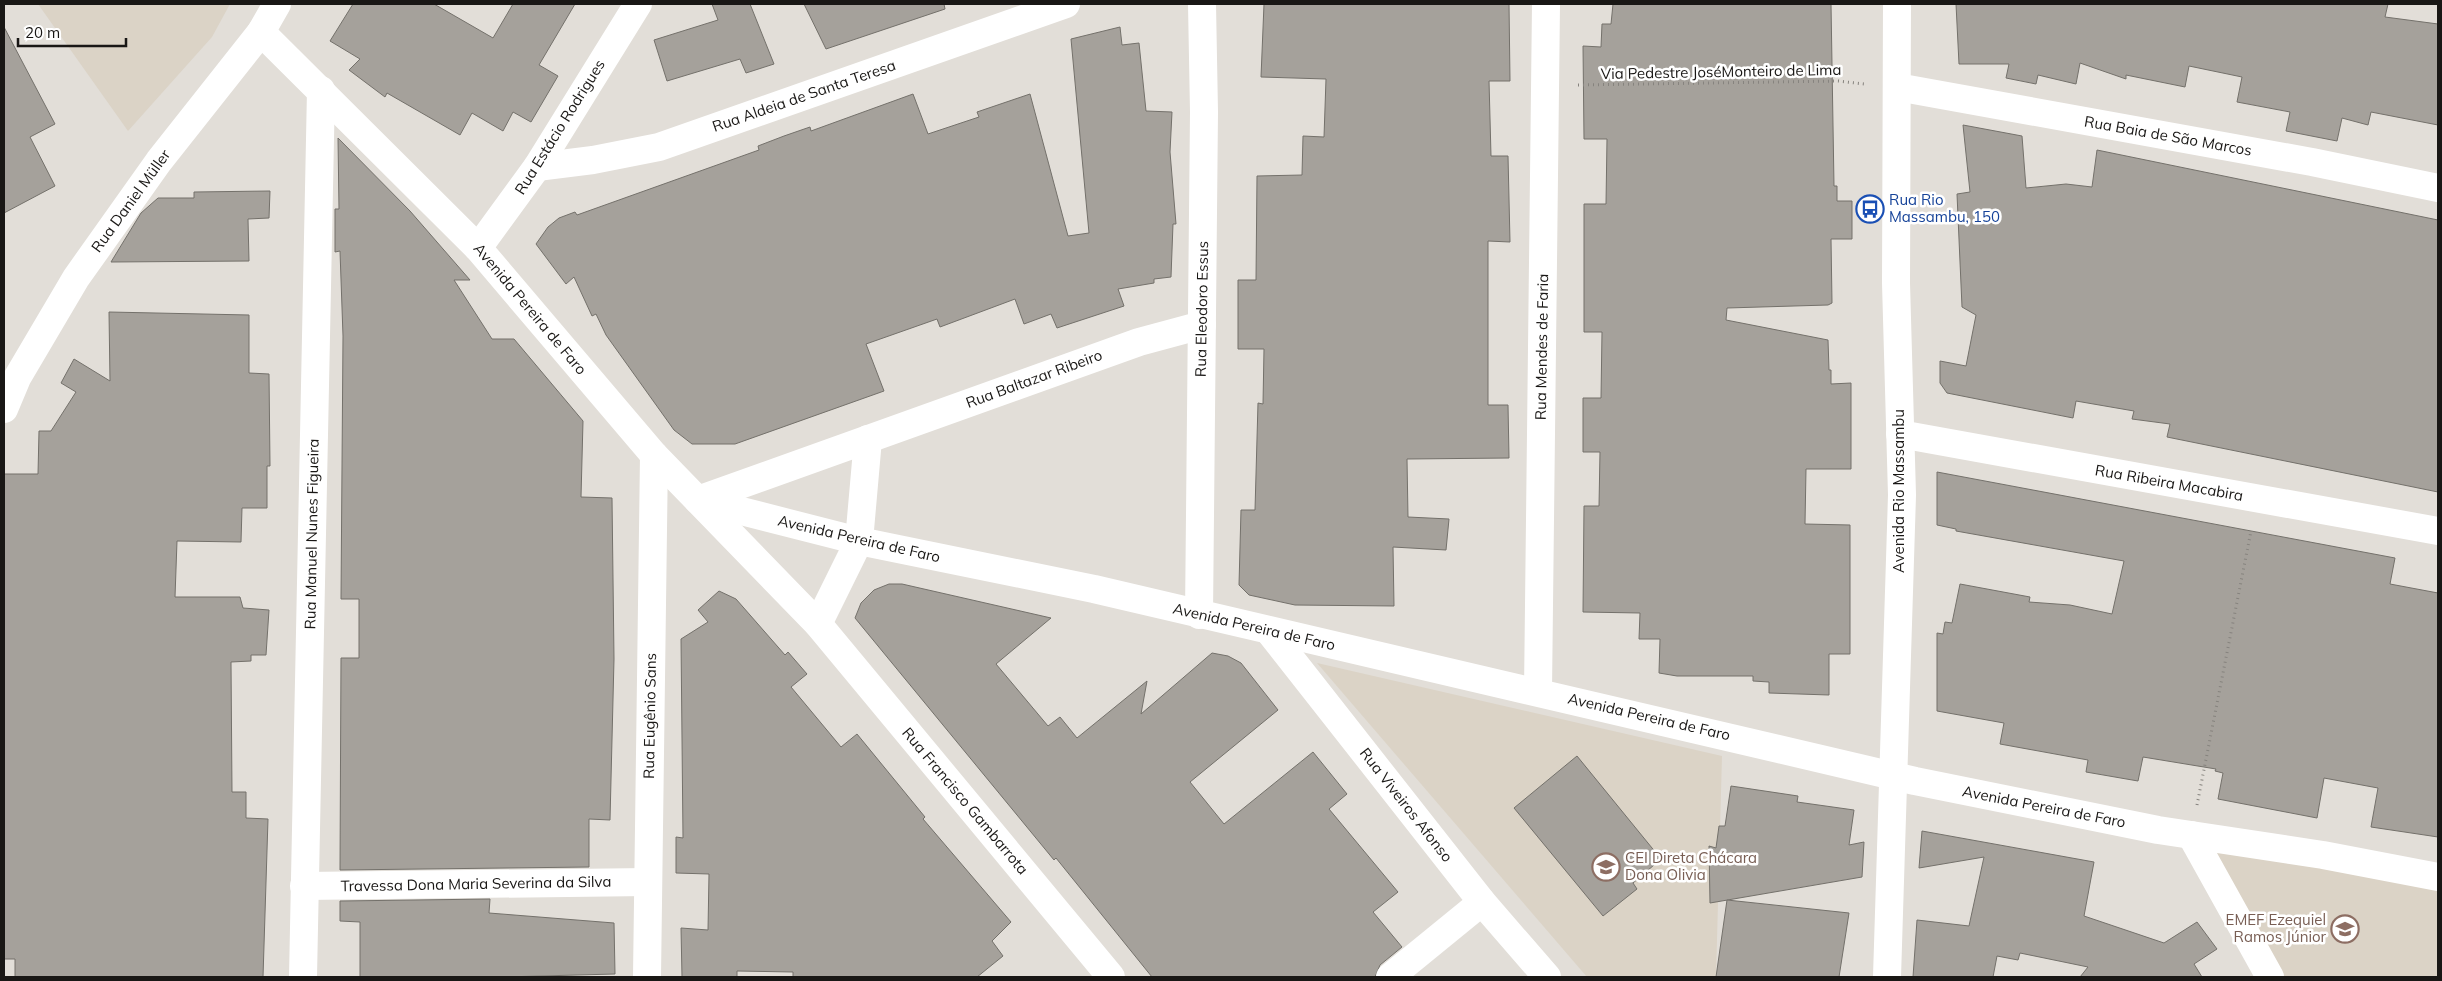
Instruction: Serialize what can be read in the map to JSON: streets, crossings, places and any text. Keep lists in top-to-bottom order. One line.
{"streets":{"street":["Rua Aldeia de Santa Teresa","Rua Estácio Rodrigues","Rua Baia de São Marcos","Rua Daniel Müller","Avenida Pereira de Faro","Rua Eleodoro Essus","Rua Mendes de Faria","Rua Baltazar Ribeiro","Rua Ribeira Macabira","Avenida Rio Massambu","Rua Manuel Nunes Figueira","Rua Eugênio Sans","Rua Francisco Gambarrota","Rua Viveiros Afonso","Travessa Dona Maria Severina da Silva"],"path":["Via Pedestre JoséMonteiro de Lima"]},"crossings":[["Via Pedestre JoséMonteiro de Lima","Rua Baia de São Marcos"],["Via Pedestre JoséMonteiro de Lima","Rua Mendes de Faria"],["Via Pedestre JoséMonteiro de Lima","Avenida Rio Massambu"],["Rua Aldeia de Santa Teresa","Rua Estácio Rodrigues"],["Rua Estácio Rodrigues","Avenida Pereira de Faro"],["Rua Baia de São Marcos","Avenida Rio Massambu"],["Rua Daniel Müller","Avenida Pereira de Faro"],["Avenida Pereira de Faro","Rua Eleodoro Essus"],["Avenida Pereira de Faro","Rua Mendes de Faria"],["Avenida Pereira de Faro","Rua Baltazar Ribeiro"],["Avenida Pereira de Faro","Avenida Rio Massambu"],["Avenida Pereira de Faro","Rua Manuel Nunes Figueira"],["Avenida Pereira de Faro","Rua Eugênio Sans"],["Avenida Pereira de Faro","Rua Francisco Gambarrota"],["Avenida Pereira de Faro","Rua Viveiros Afonso"],["Rua Eleodoro Essus","Rua Baltazar Ribeiro"],["Rua Baltazar Ribeiro","Rua Francisco Gambarrota"],["Rua Ribeira Macabira","Avenida Rio Massambu"],["Rua Manuel Nunes Figueira","Travessa Dona Maria Severina da Silva"],["Rua Eugênio Sans","Travessa Dona Maria Severina da Silva"]],"places":{"bus stop":["Rua Rio Massambu, 150"],"school or university":["CEI Direta Chácara Dona Olivia","EMEF Ezequiel Ramos Júnior"]},"scale_bar":"20 m"}
